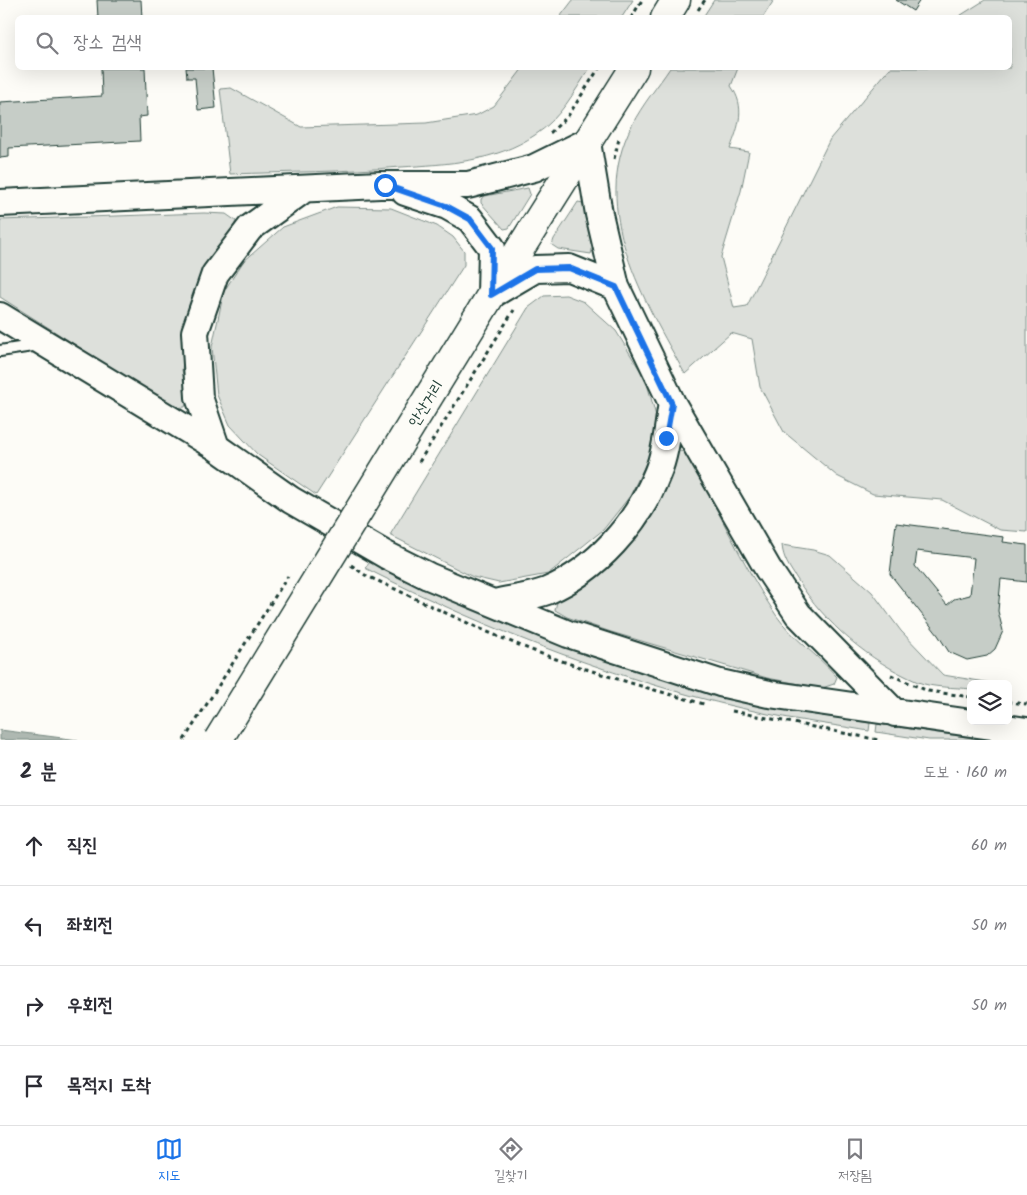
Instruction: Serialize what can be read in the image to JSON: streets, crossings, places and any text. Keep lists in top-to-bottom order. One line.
{"streets":{"main road":["안산거리"]},"page":{"search":"장소 검색","heading":["2 분","도보 · 160 m"],"list":[["직진","60 m"],["좌회전","50 m"],["우회전","50 m"],"목적지 도착"],"nav":["지도","길찾기","저장됨"]}}
